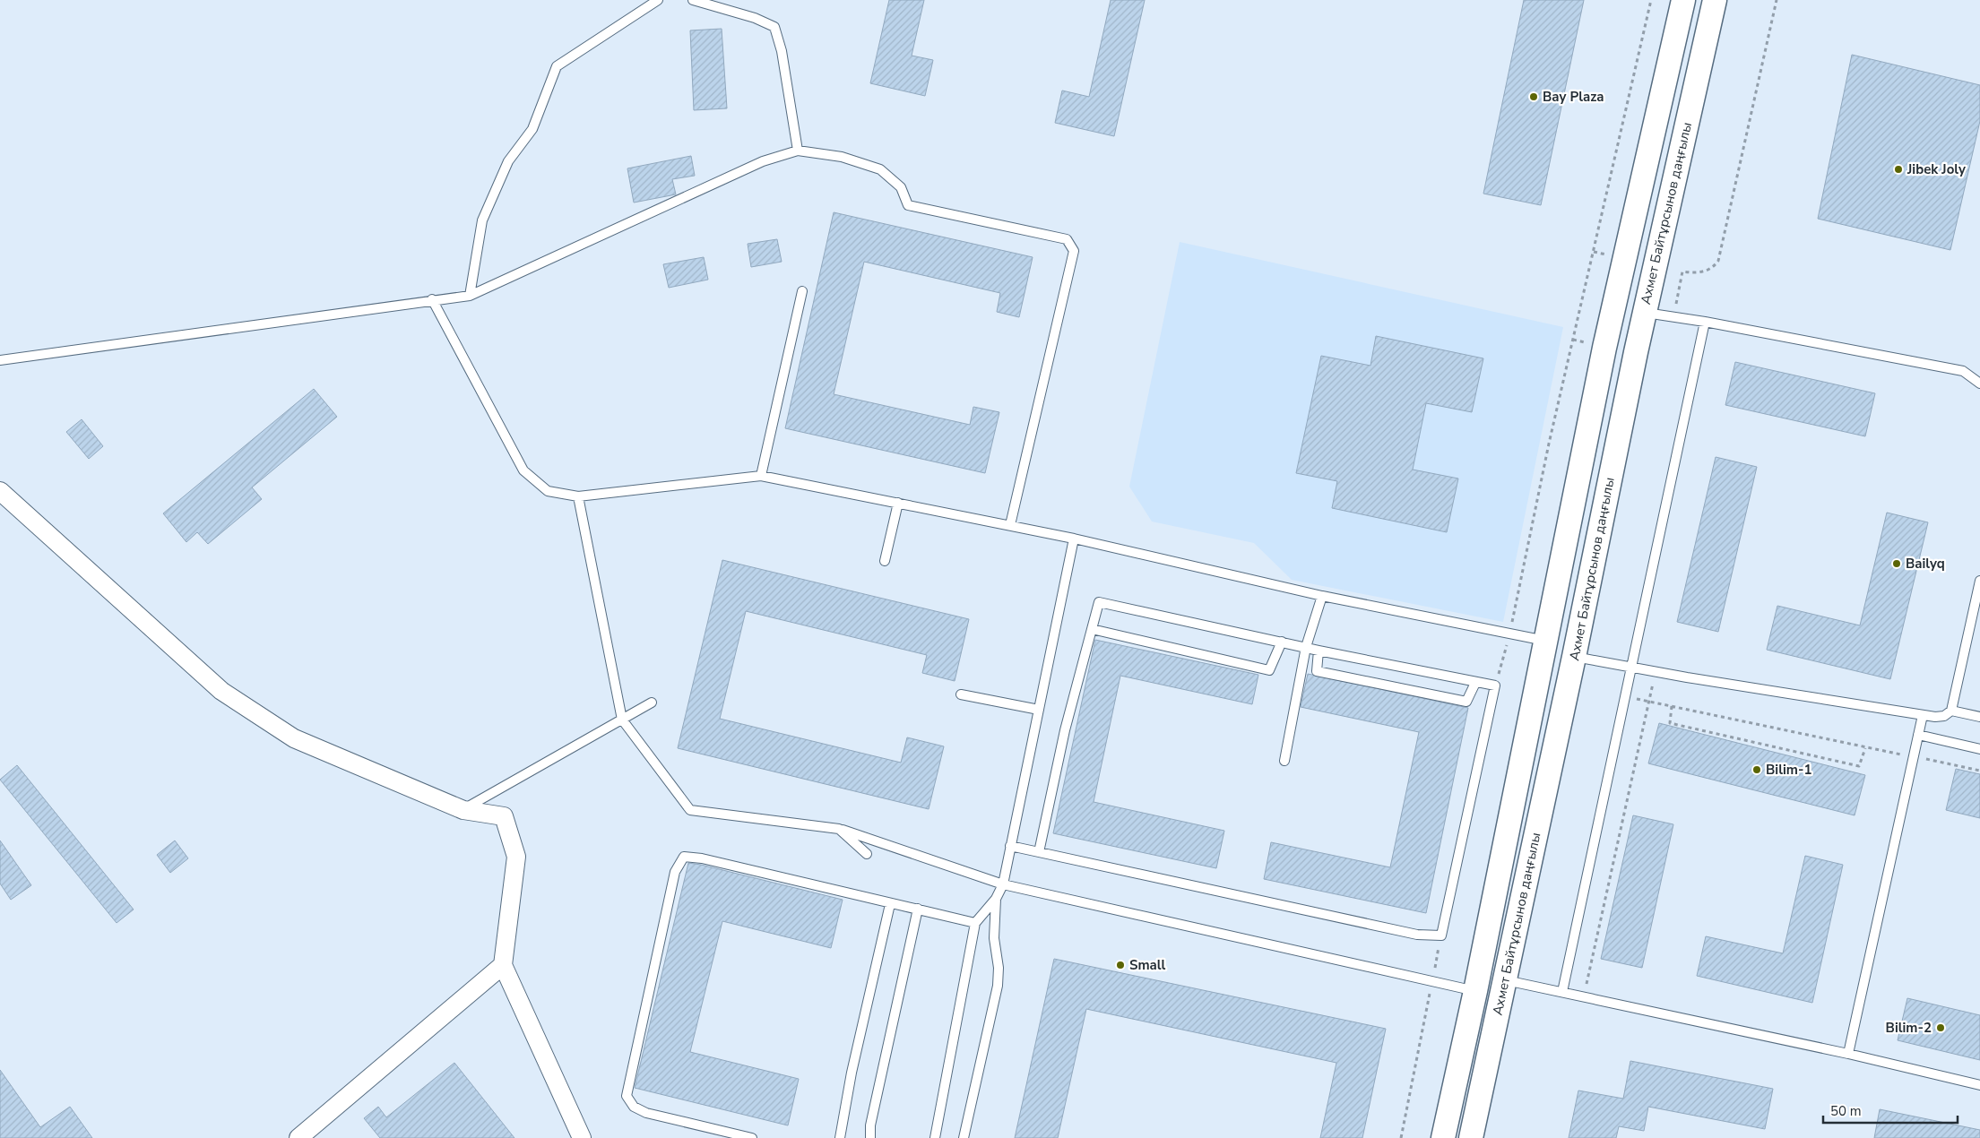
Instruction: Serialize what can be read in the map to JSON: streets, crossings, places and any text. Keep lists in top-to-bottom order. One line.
{"streets":{"street":["Ахмет Байтұрсынов даңғылы"]},"places":["Bay Plaza","Jibek Joly","Bailyq","Bilim-1","Small","Bilim-2"],"scale_bar":"50 m"}
